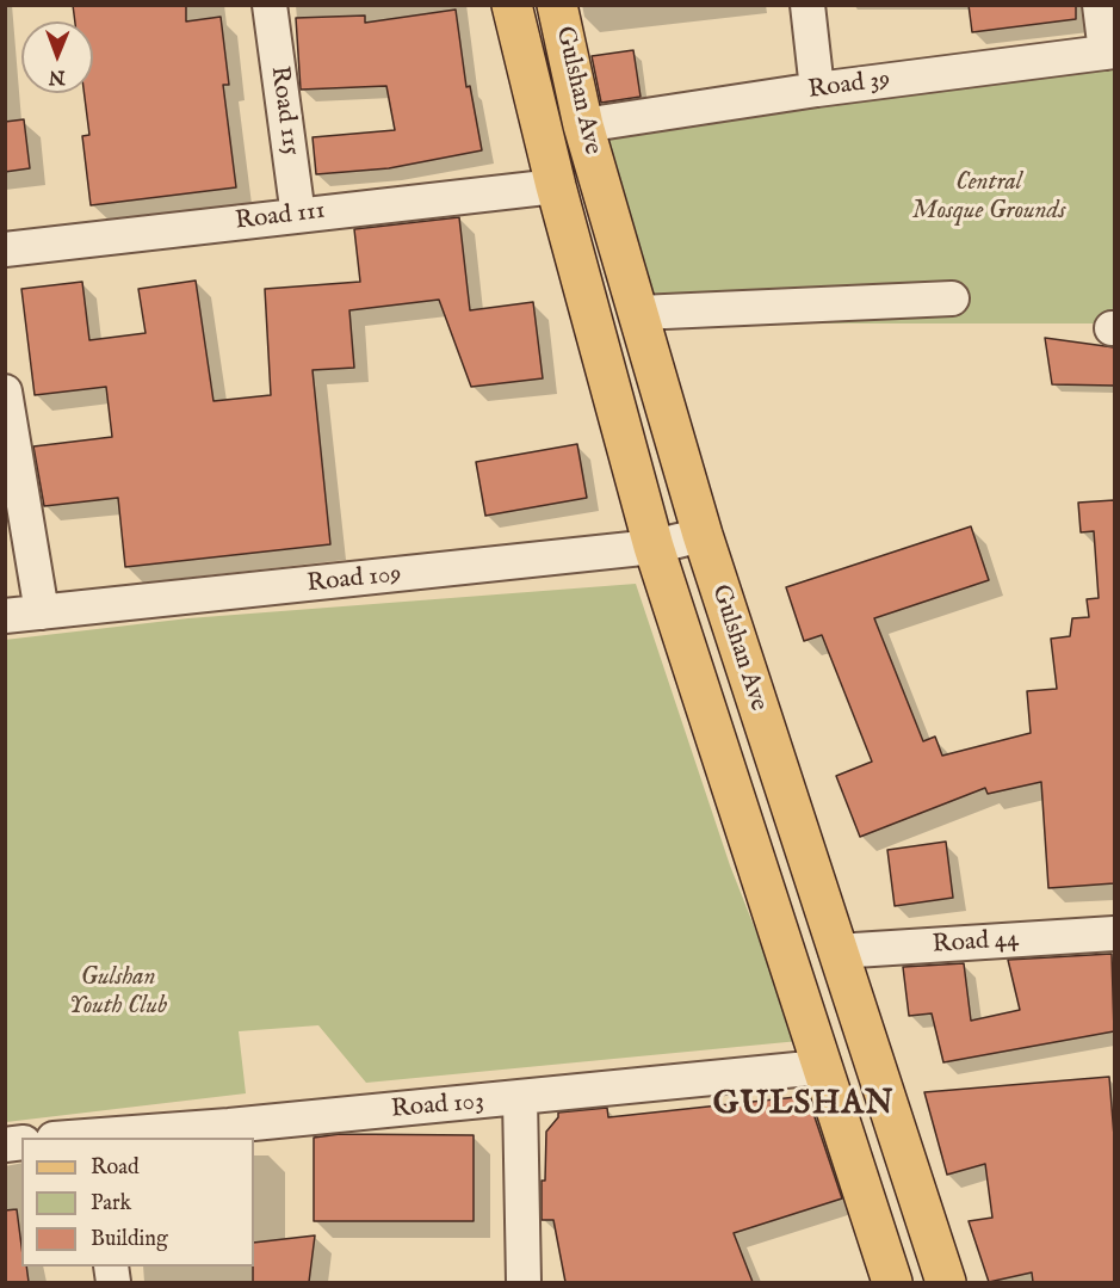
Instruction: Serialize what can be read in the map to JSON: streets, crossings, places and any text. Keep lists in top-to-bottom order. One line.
{"streets":{"main road":["Gulshan Ave"],"street":["Road 39","Road 115","Road 111","Road 109","Road 44","Road 103"]},"crossings":[["Road 39","Gulshan Ave"],["Gulshan Ave","Road 111"],["Gulshan Ave","Road 109"],["Gulshan Ave","Road 44"],["Gulshan Ave","Road 103"],["Road 115","Road 111"]],"districts":["GULSHAN"],"parks":["Central Mosque Grounds","Gulshan Youth Club"],"legend":["Road","Park","Building"],"north":"bottom"}
